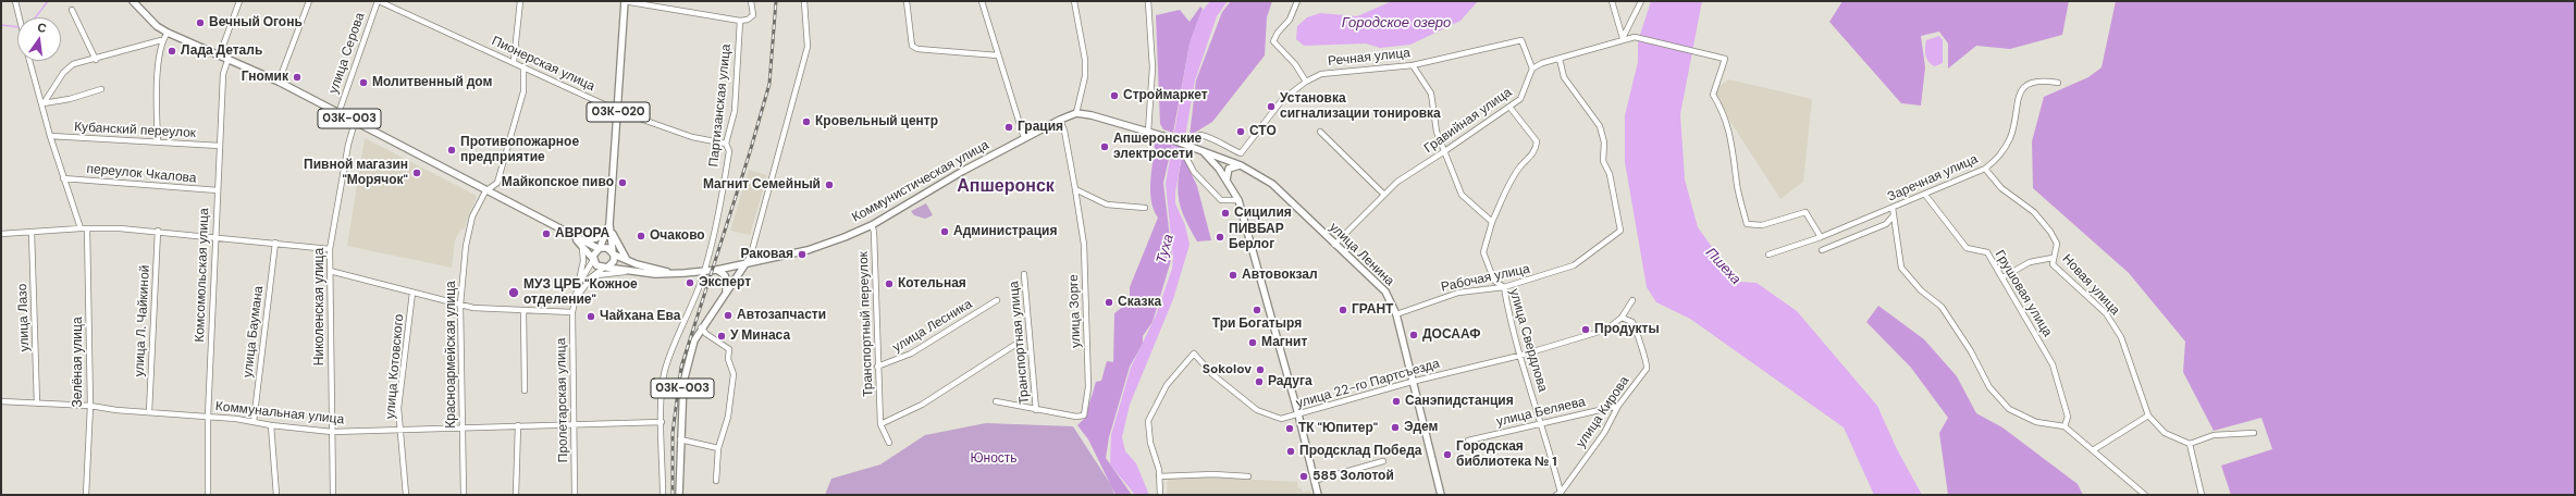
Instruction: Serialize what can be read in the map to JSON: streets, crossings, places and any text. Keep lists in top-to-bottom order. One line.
{"streets":{"main road":["03К-020","03К-003","Коммунистическая улица","улица Ленина"],"street":["улица Серова","Речная улица","Пионерская улица","Партизанская улица","Гравийная улица","Кубанский переулок","переулок Чкалова","Заречная улица","Комсомольская улица","Рабочая улица","Новая улица","Грушовая улица","Николенская улица","улица Зорге","улица Лазо","улица Л. Чайкиной","Транспортный переулок","улица Лесника","улица Баумана","улица Свердлова","Транспортная улица","Красноармейская улица","Зелёная улица","улица Котовского","улица 22-го Партсъезда","Пролетарская улица","улица Беляева","улица Кирова","Коммунальная улица"]},"crossings":[["улица Серова","Пионерская улица"],["улица Серова","03К-003"],["Речная улица","Гравийная улица"],["Пионерская улица","Партизанская улица"],["Пионерская улица","03К-020"],["Пионерская улица","Красноармейская улица"],["Партизанская улица","Коммунистическая улица"],["Партизанская улица","Коммунальная улица"],["03К-003","Коммунистическая улица"],["03К-003","Комсомольская улица"],["03К-003","Николенская улица"],["03К-003","Красноармейская улица"],["03К-003","Пролетарская улица"],["Гравийная улица","улица Ленина"],["Гравийная улица","улица Свердлова"],["Кубанский переулок","Комсомольская улица"],["переулок Чкалова","Комсомольская улица"],["Заречная улица","Новая улица"],["Заречная улица","Грушовая улица"],["Коммунистическая улица","улица Зорге"],["Коммунистическая улица","Транспортный переулок"],["Коммунистическая улица","Пролетарская улица"],["улица Ленина","Рабочая улица"],["улица Ленина","улица 22-го Партсъезда"],["Комсомольская улица","Коммунальная улица"],["Рабочая улица","улица Свердлова"],["Николенская улица","Коммунальная улица"],["улица Зорге","Транспортная улица"],["улица Лазо","Коммунальная улица"],["улица Л. Чайкиной","Коммунальная улица"],["Транспортный переулок","улица Лесника"],["Транспортный переулок","Транспортная улица"],["улица Баумана","Коммунальная улица"],["улица Свердлова","улица 22-го Партсъезда"],["улица Свердлова","улица Беляева"],["улица Свердлова","улица Кирова"],["Красноармейская улица","Коммунальная улица"],["Зелёная улица","Коммунальная улица"],["улица Котовского","Коммунальная улица"],["улица 22-го Партсъезда","улица Кирова"],["Пролетарская улица","Коммунальная улица"],["улица Беляева","улица Кирова"]],"districts":["Апшеронск"],"water":["Городское озеро","Туха","Пшеха"],"parks":["Юность"],"places":["Вечный Огонь","Лада Деталь","Гномик","Молитвенный дом","Строймаркет","Установка сигнализации тонировка","Кровельный центр","Грация","СТО","Апшеронские электросети","Противопожарное предприятие","Пивной магазин \"Морячок\"","Майкопское пиво","Магнит Семейный","Сицилия","Администрация","АВРОРА","Очаково","ПИВБАР Берлог","Раковая","Автовокзал","Эксперт","Котельная","МУЗ ЦРБ \"Кожное отделение\"","Сказка","Три Богатыря","ГРАНТ","Автозапчасти","Чайхана Ева","Продукты","ДОСААФ","У Минаса","Магнит","Sokolov","Радуга","Санэпидстанция","Эдем","ТК \"Юпитер\"","Продсклад Победа","Городская библиотека № 1","585 Золотой"],"north":"top"}
